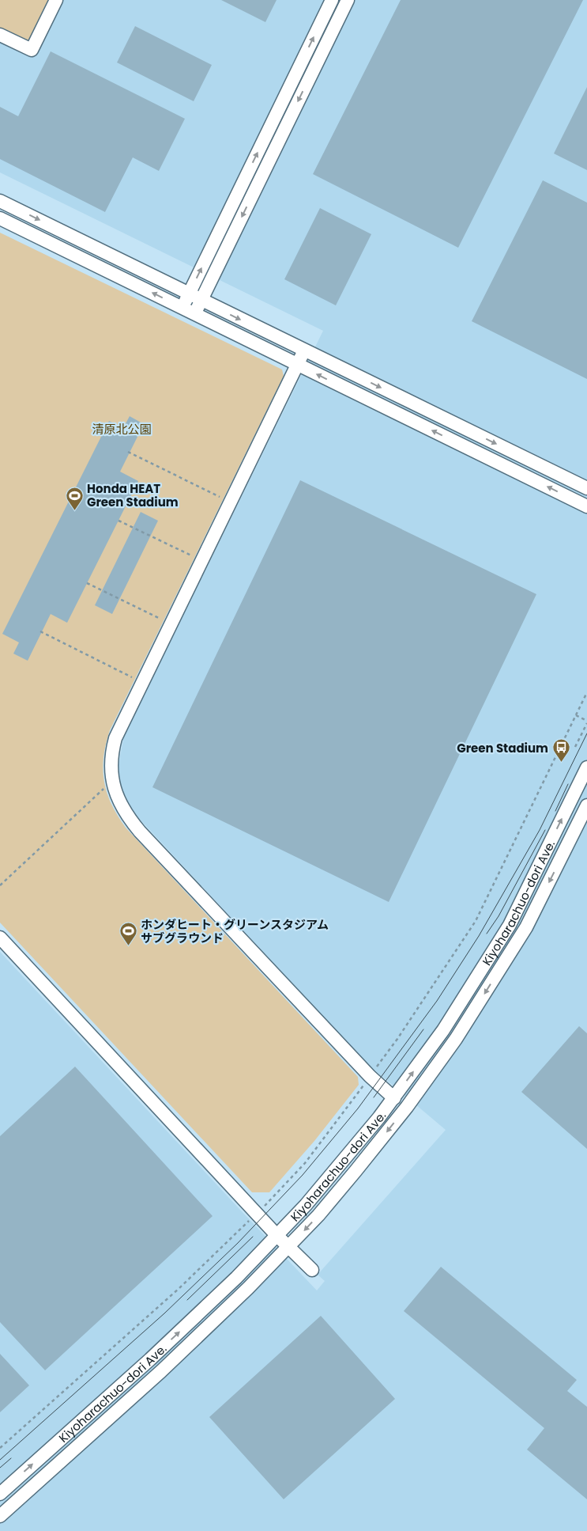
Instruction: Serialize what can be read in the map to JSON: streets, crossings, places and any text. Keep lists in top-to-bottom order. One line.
{"streets":{"street":["Kiyoharachuo-dori Ave."]},"parks":["清原北公園"],"places":{"sports":["Honda HEAT Green Stadium","ホンダヒート・グリーンスタジアム サブグラウンド"],"bus stop":["Green Stadium"]}}
